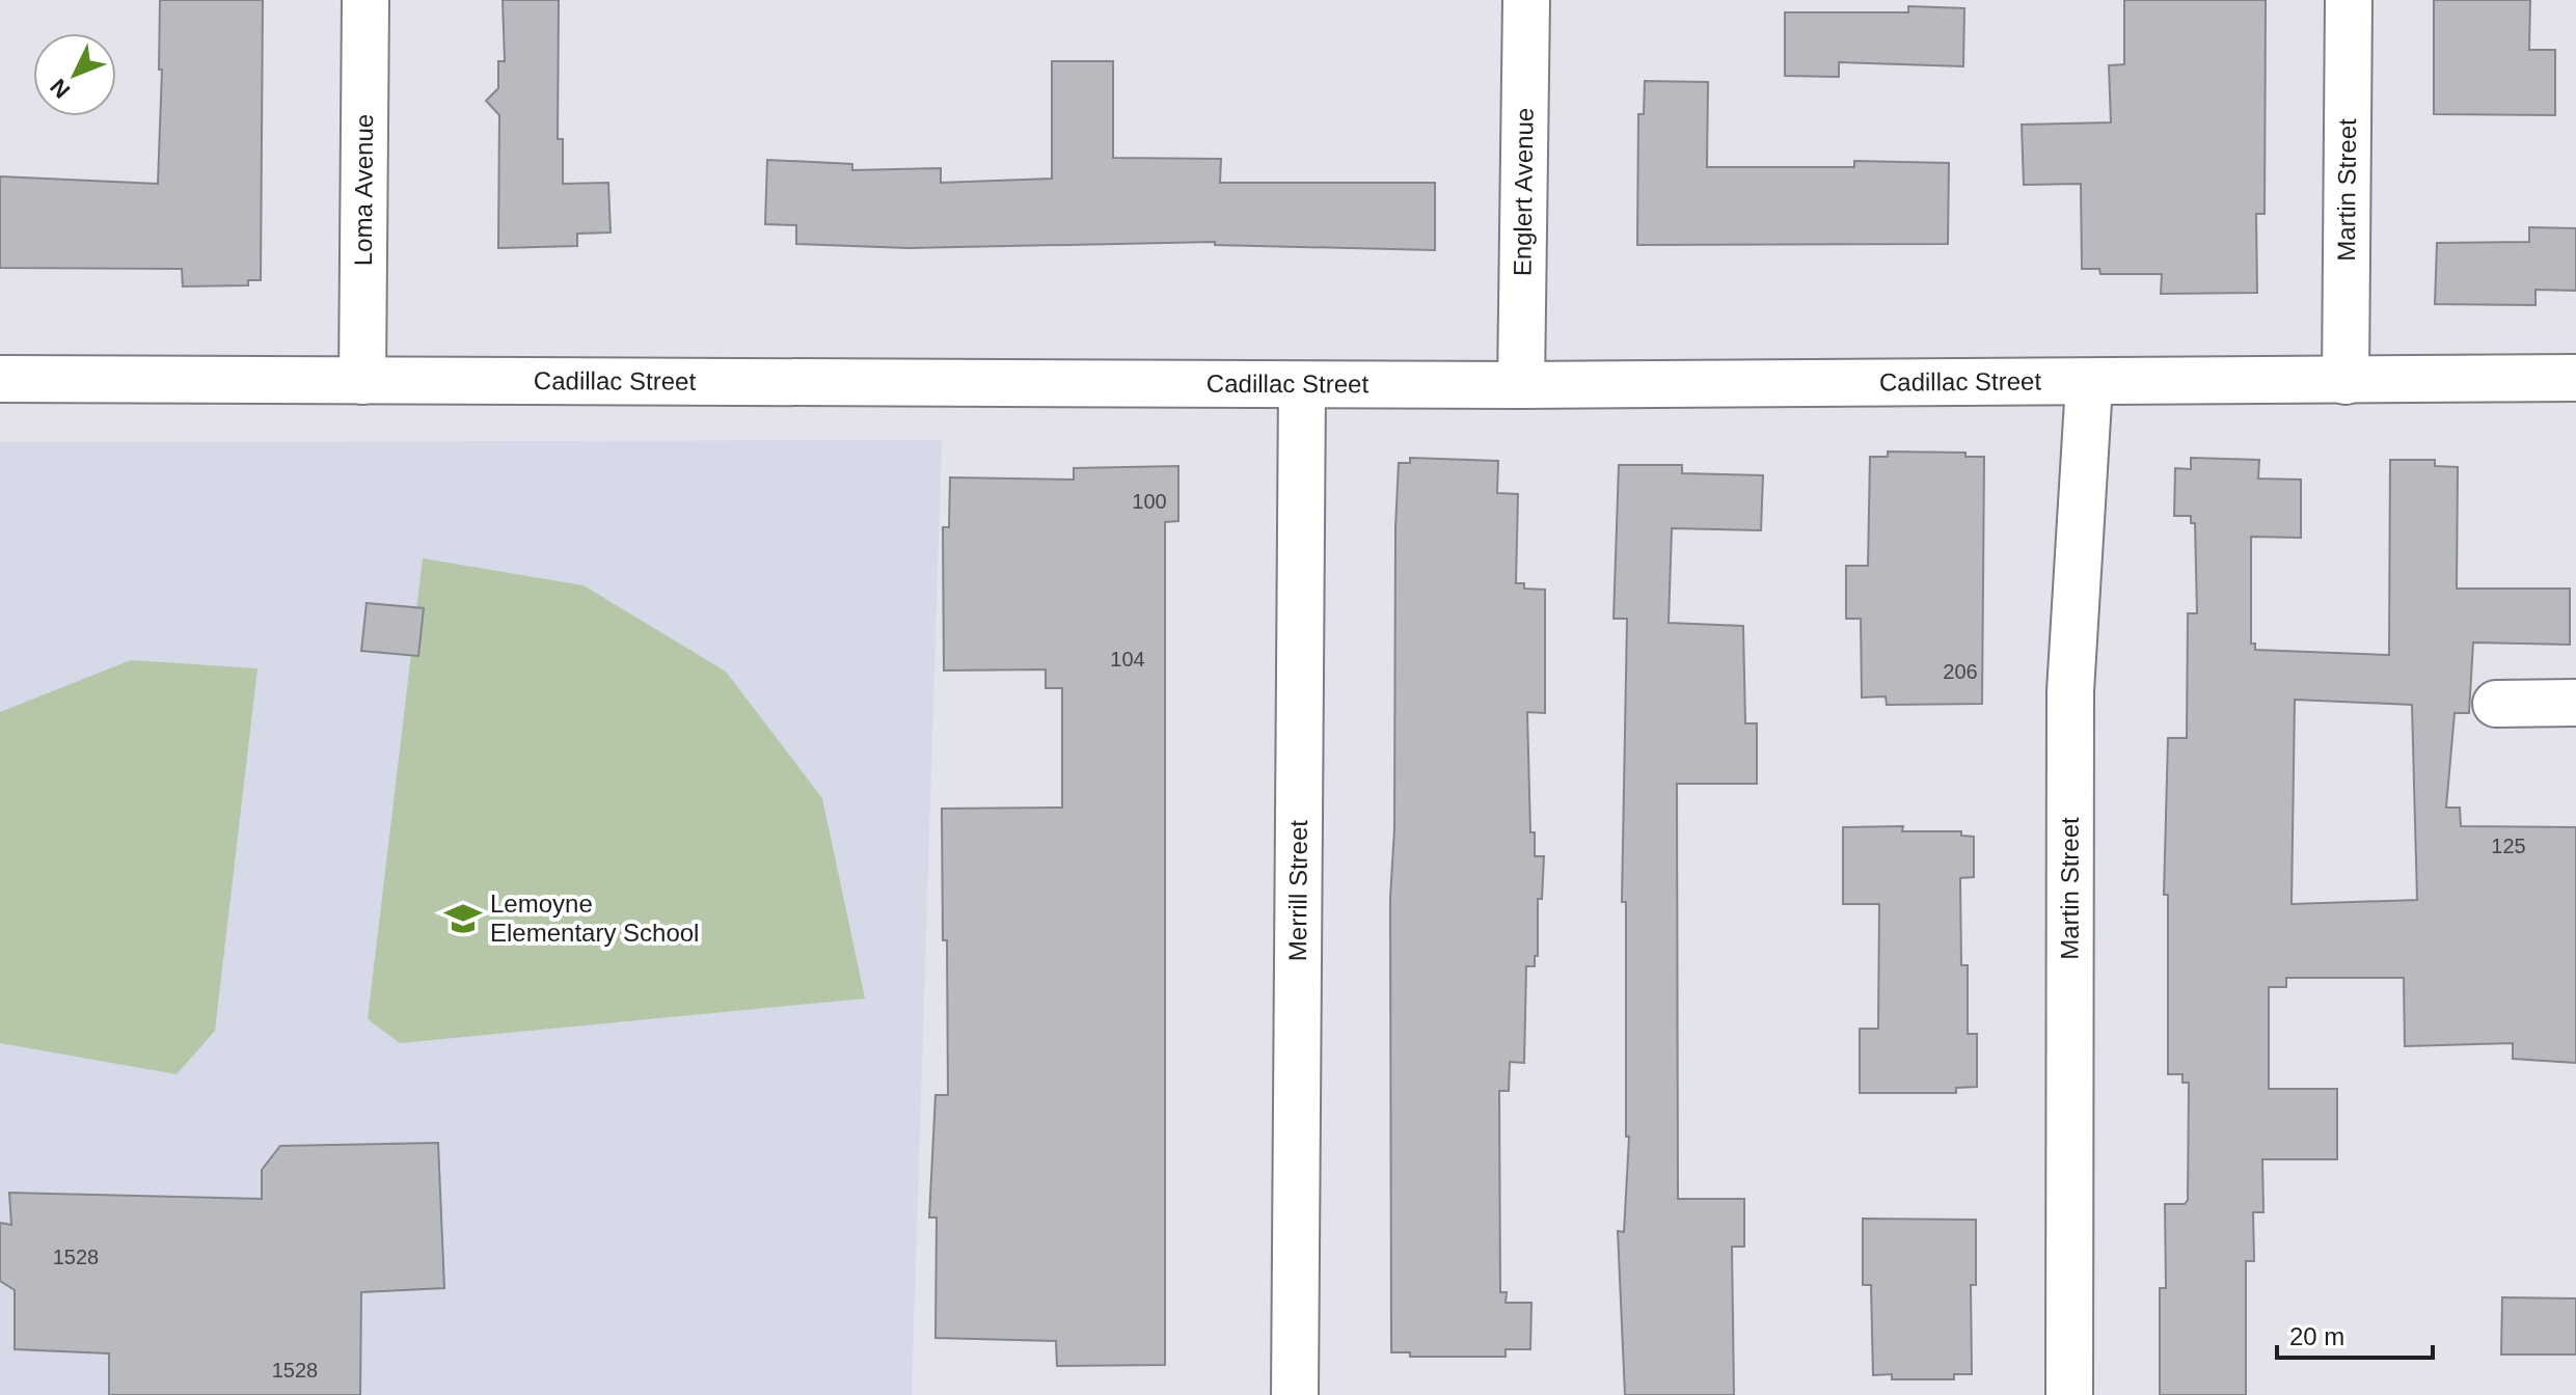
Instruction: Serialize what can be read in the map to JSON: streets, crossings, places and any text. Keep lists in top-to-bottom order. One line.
{"streets":{"street":["Martin Street","Loma Avenue","Englert Avenue","Cadillac Street","Merrill Street"]},"crossings":[["Martin Street","Cadillac Street"],["Loma Avenue","Cadillac Street"],["Englert Avenue","Cadillac Street"],["Cadillac Street","Merrill Street"]],"places":{"school or university":["Lemoyne Elementary School"]},"house_numbers":["100","104","206","125","1528","1528"],"scale_bar":"20 m","north":"bottom left"}
